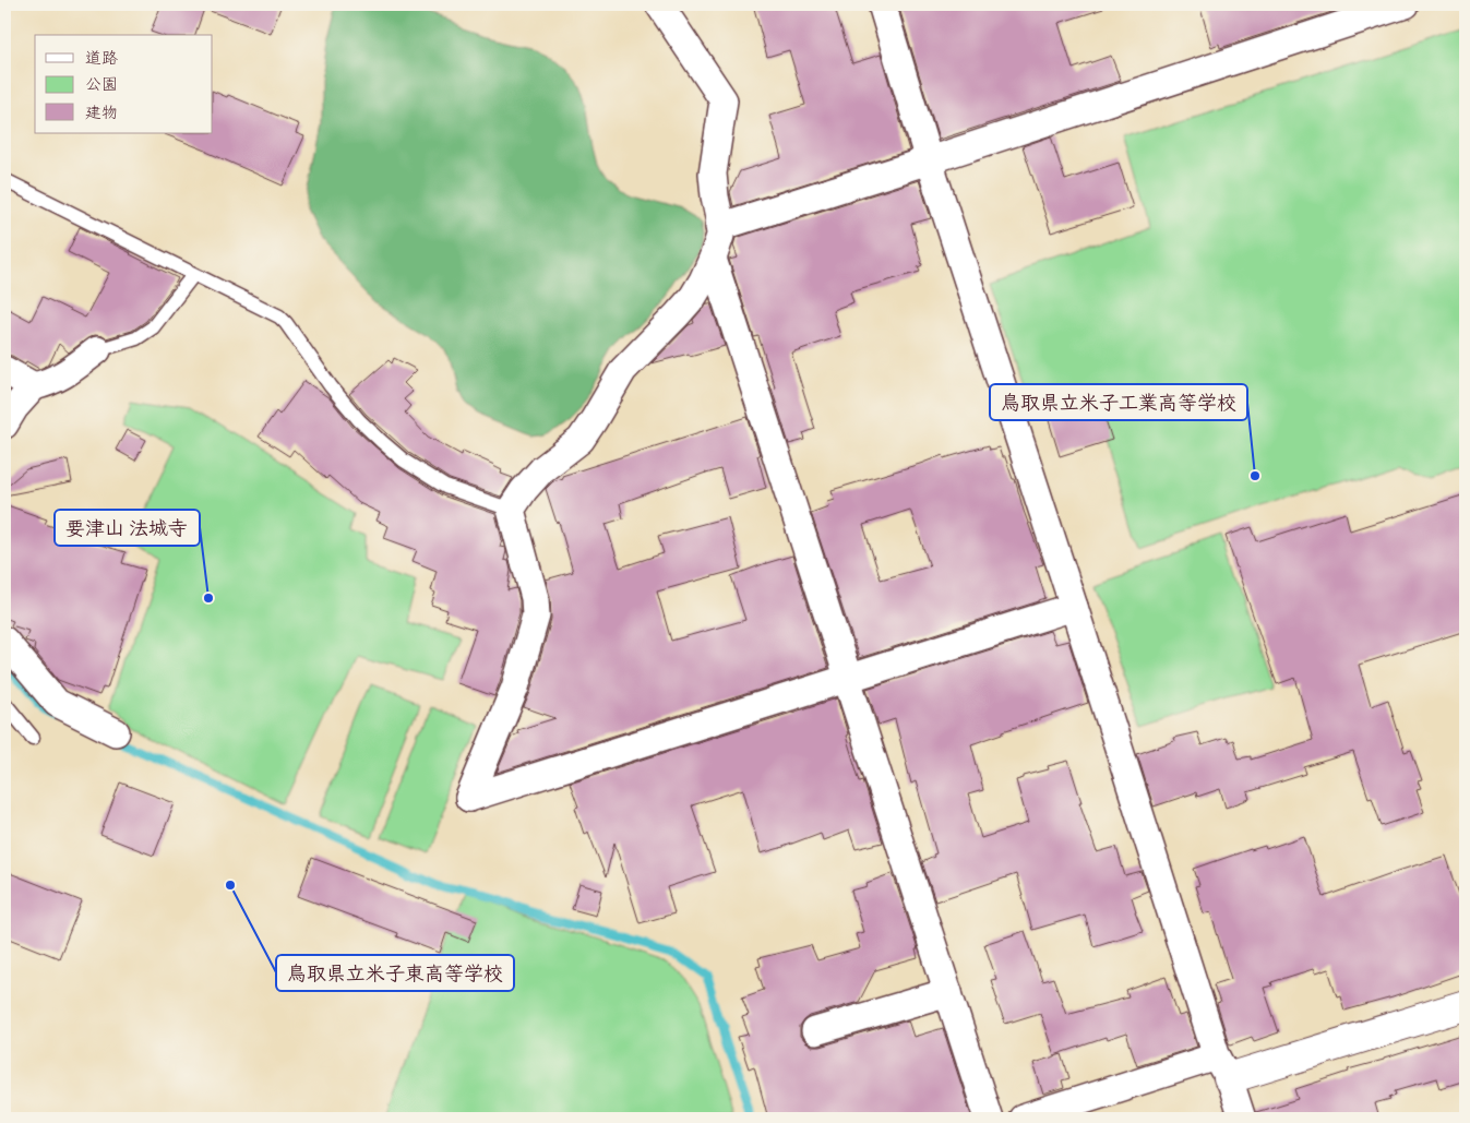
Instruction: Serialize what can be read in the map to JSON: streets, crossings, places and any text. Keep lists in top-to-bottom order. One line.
{"places":["鳥取県立米子工業高等学校","要津山 法城寺","鳥取県立米子東高等学校"],"legend":["道路","公園","建物"]}
